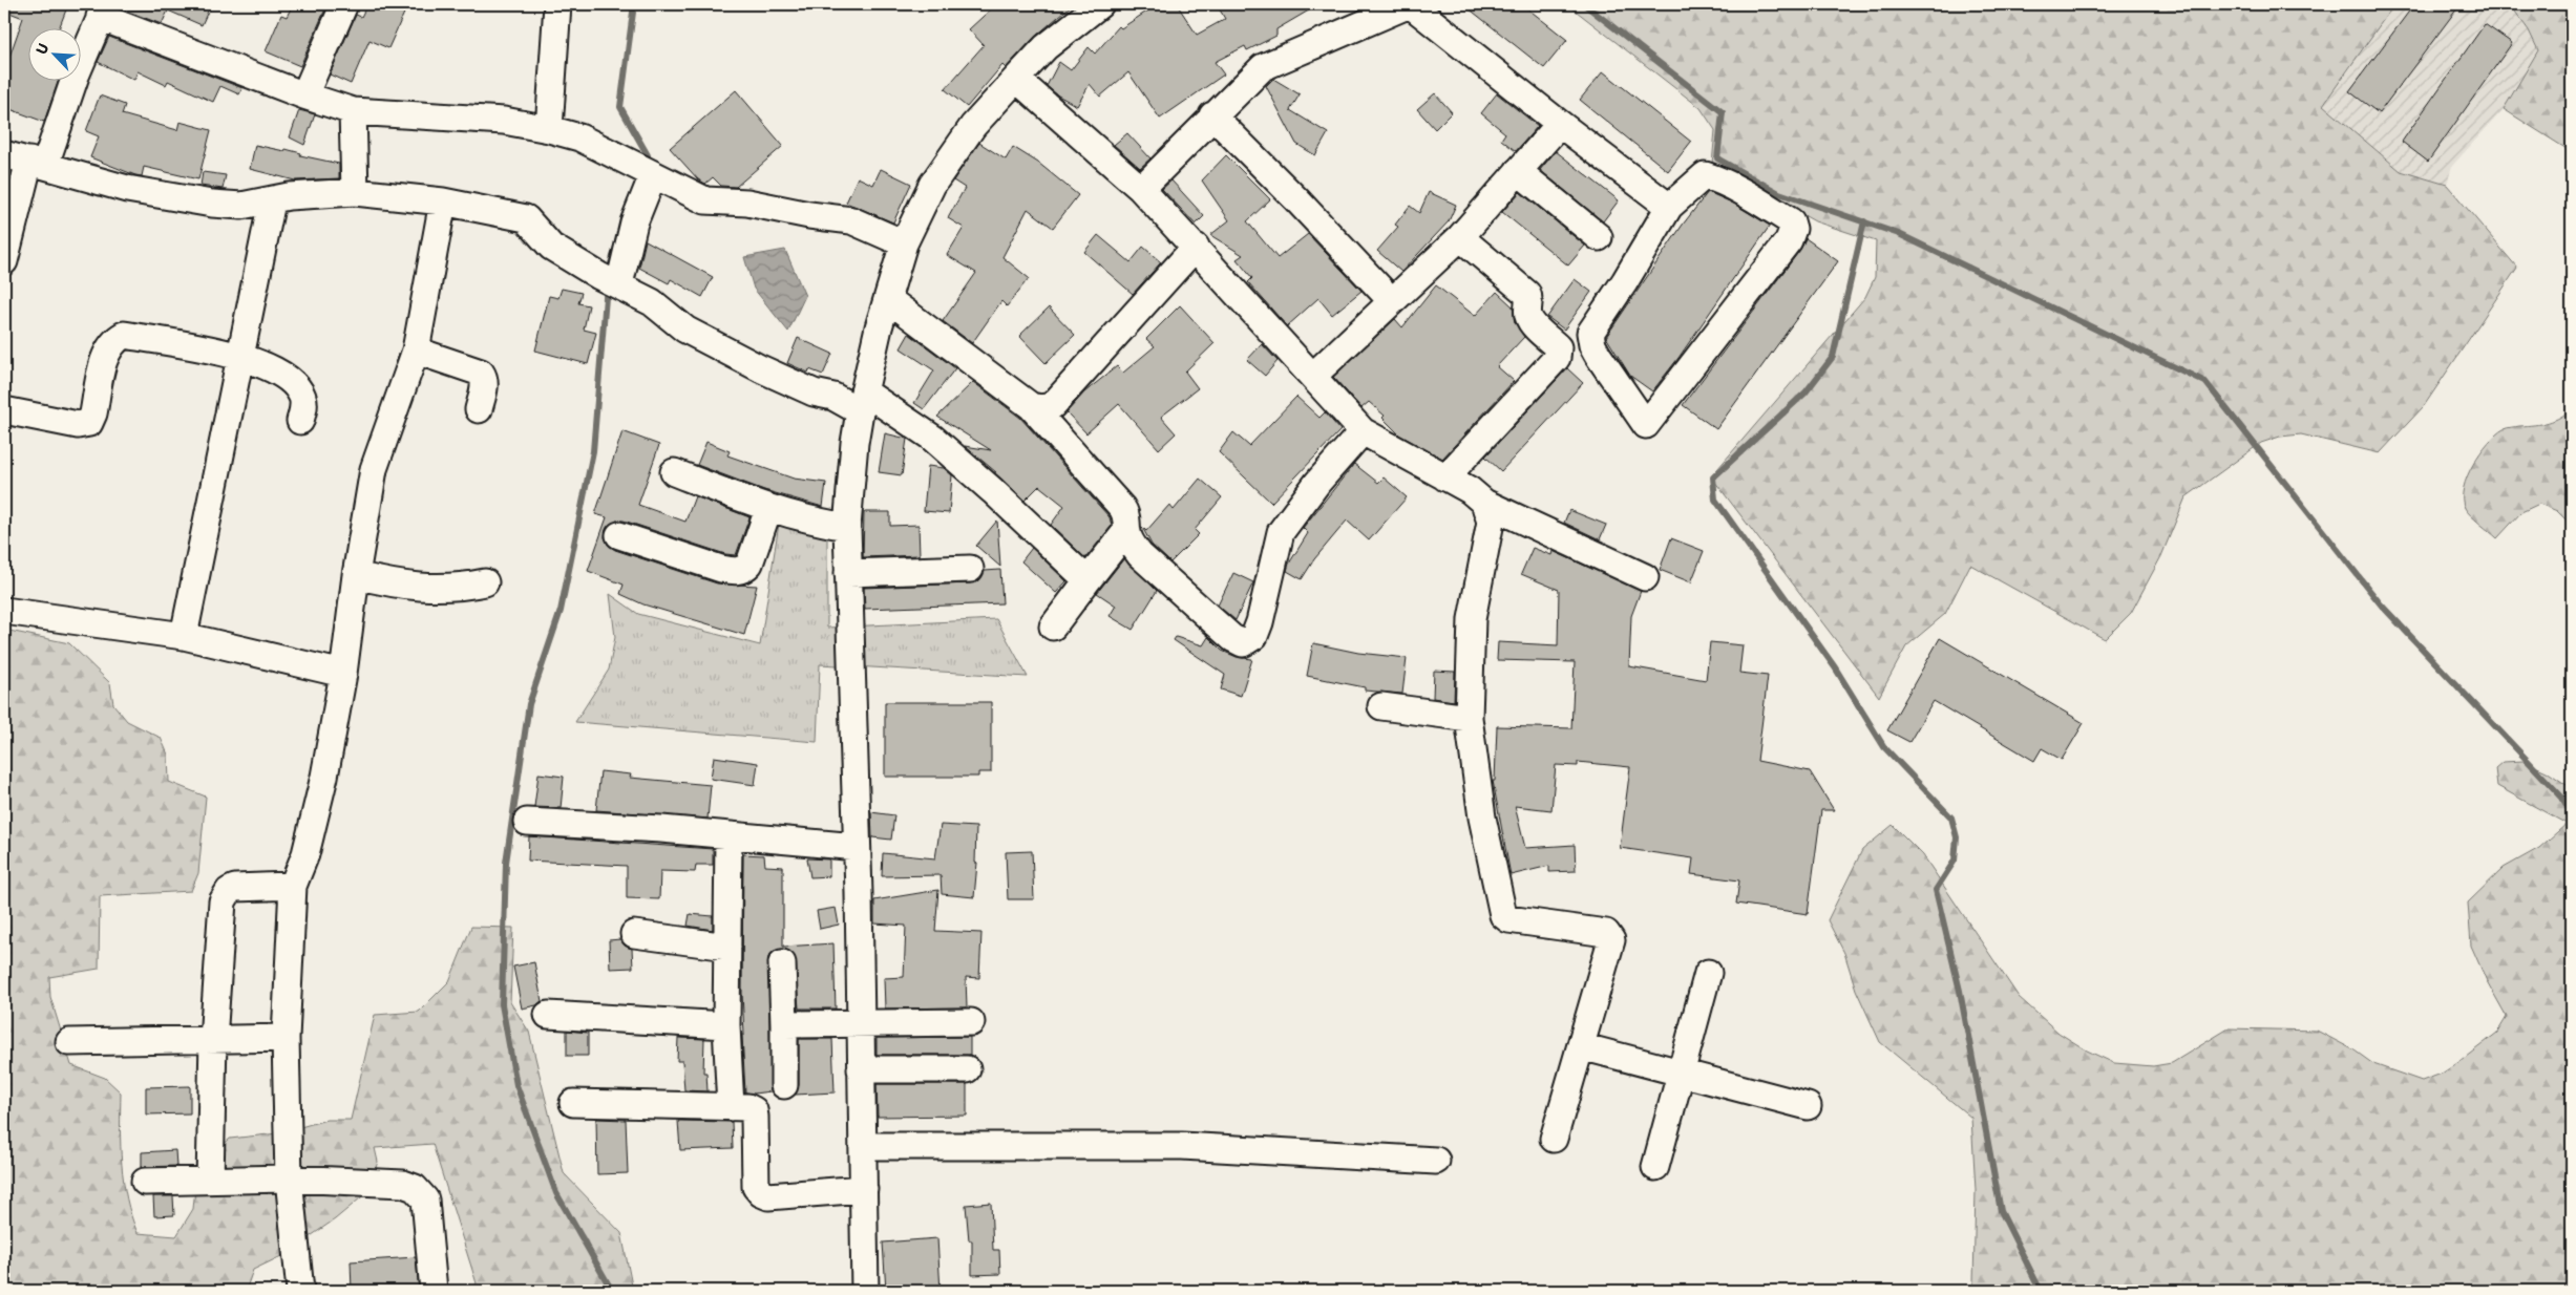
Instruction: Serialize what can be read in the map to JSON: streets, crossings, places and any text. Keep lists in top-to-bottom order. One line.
{"north":"top left"}
